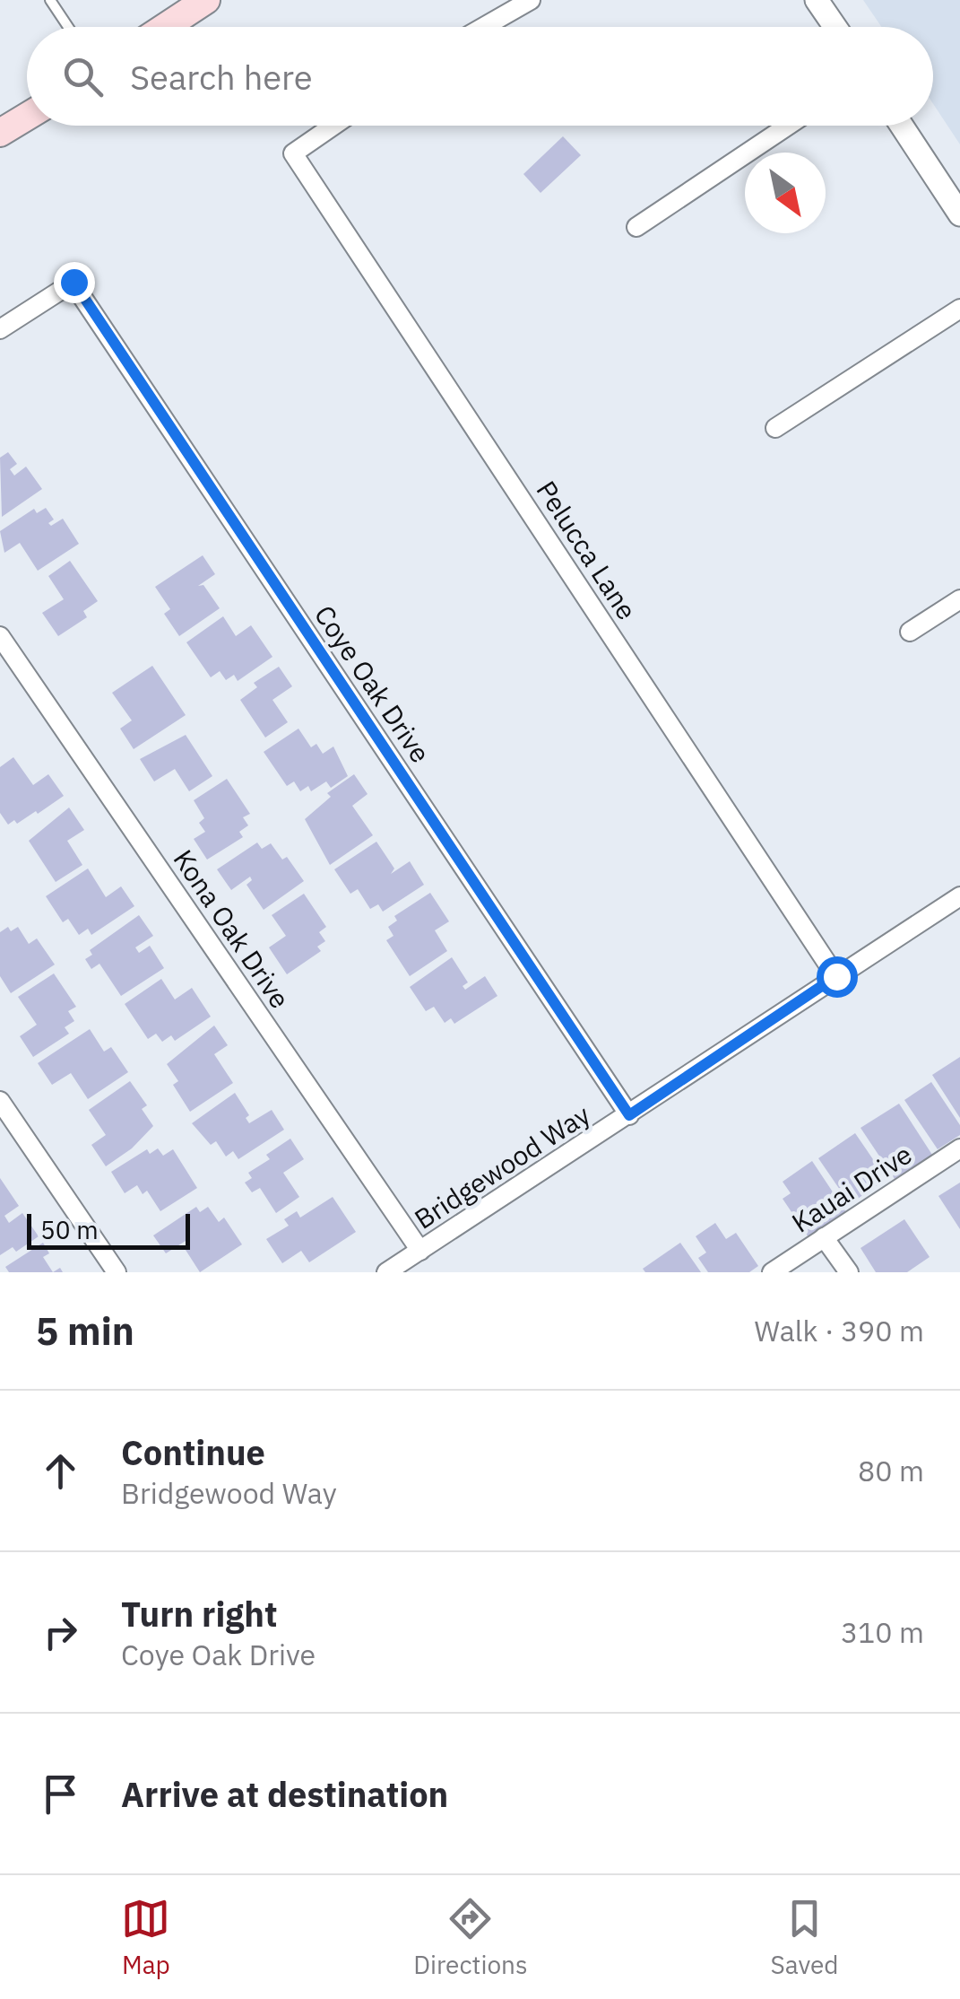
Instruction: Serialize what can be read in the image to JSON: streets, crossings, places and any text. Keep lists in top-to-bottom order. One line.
{"streets":{"street":["Pelucca Lane","Coye Oak Drive","Kona Oak Drive","Bridgewood Way","Kauai Drive"]},"crossings":[["Pelucca Lane","Bridgewood Way"],["Coye Oak Drive","Bridgewood Way"],["Kona Oak Drive","Bridgewood Way"]],"scale_bar":"50 m","north":"bottom right","page":{"search":"Search here","scale":"50 m","heading":["5 min","Walk · 390 m"],"list":[["Continue","Bridgewood Way","80 m"],["Turn right","Coye Oak Drive","310 m"],"Arrive at destination"],"nav":["Map","Directions","Saved"]}}
